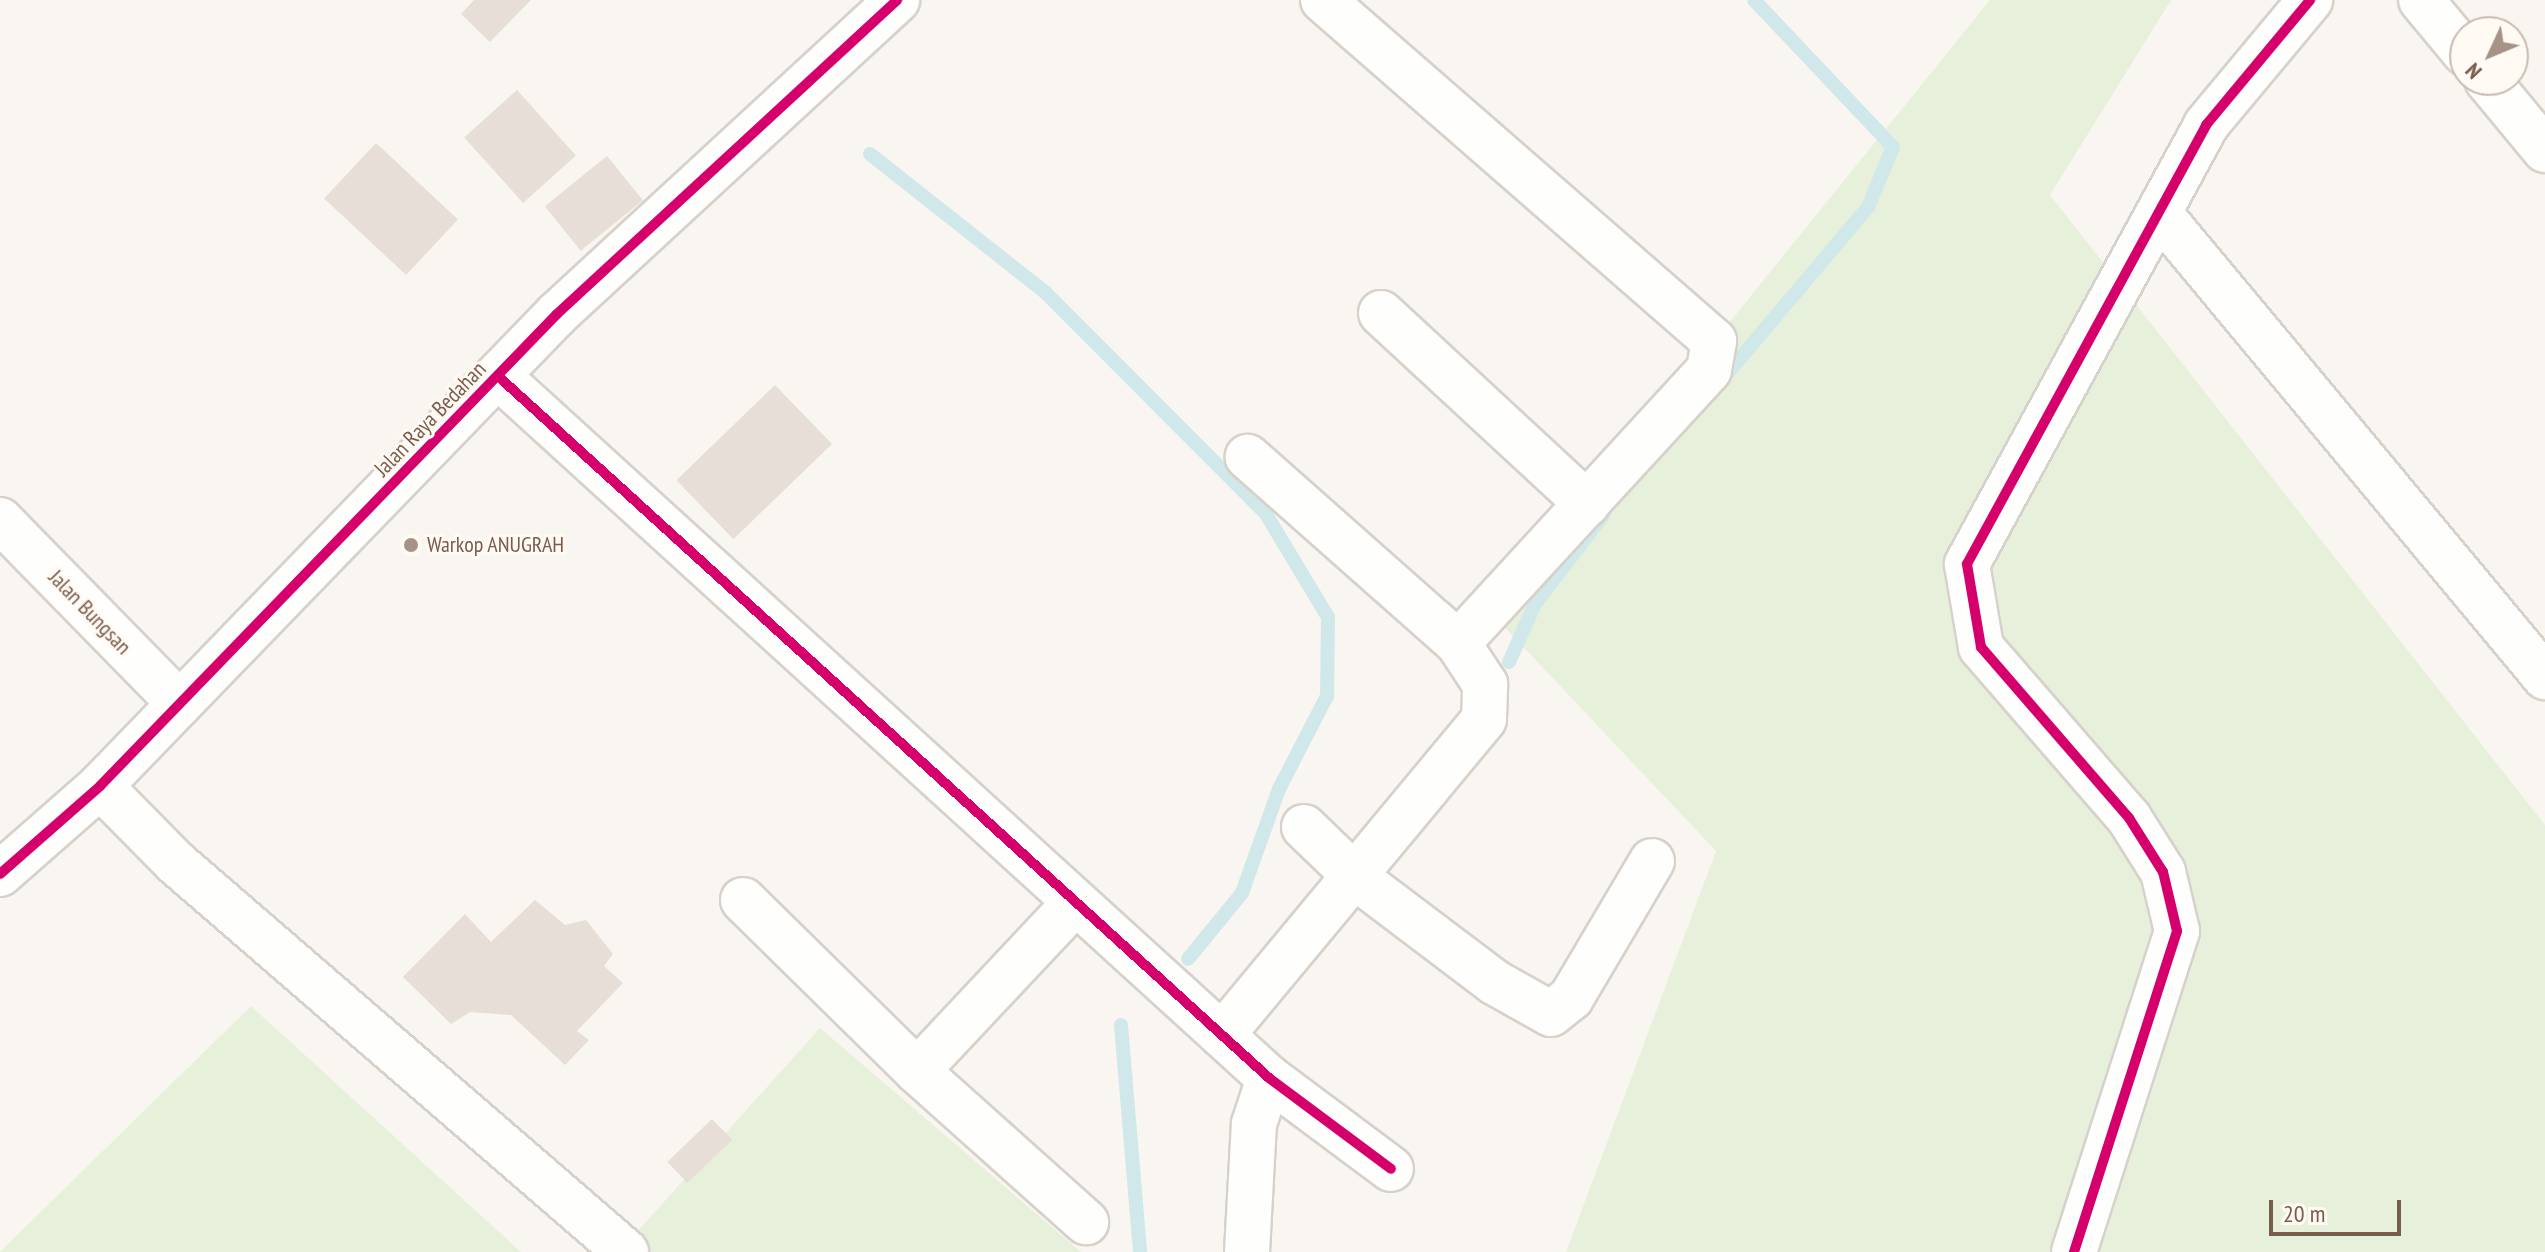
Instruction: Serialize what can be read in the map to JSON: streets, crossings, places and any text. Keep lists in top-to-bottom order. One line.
{"streets":{"street":["Jalan Raya Bedahan","Jalan Bungsan"]},"crossings":[["Jalan Raya Bedahan","Jalan Bungsan"]],"places":["Warkop ANUGRAH"],"scale_bar":"20 m","north":"bottom left"}
